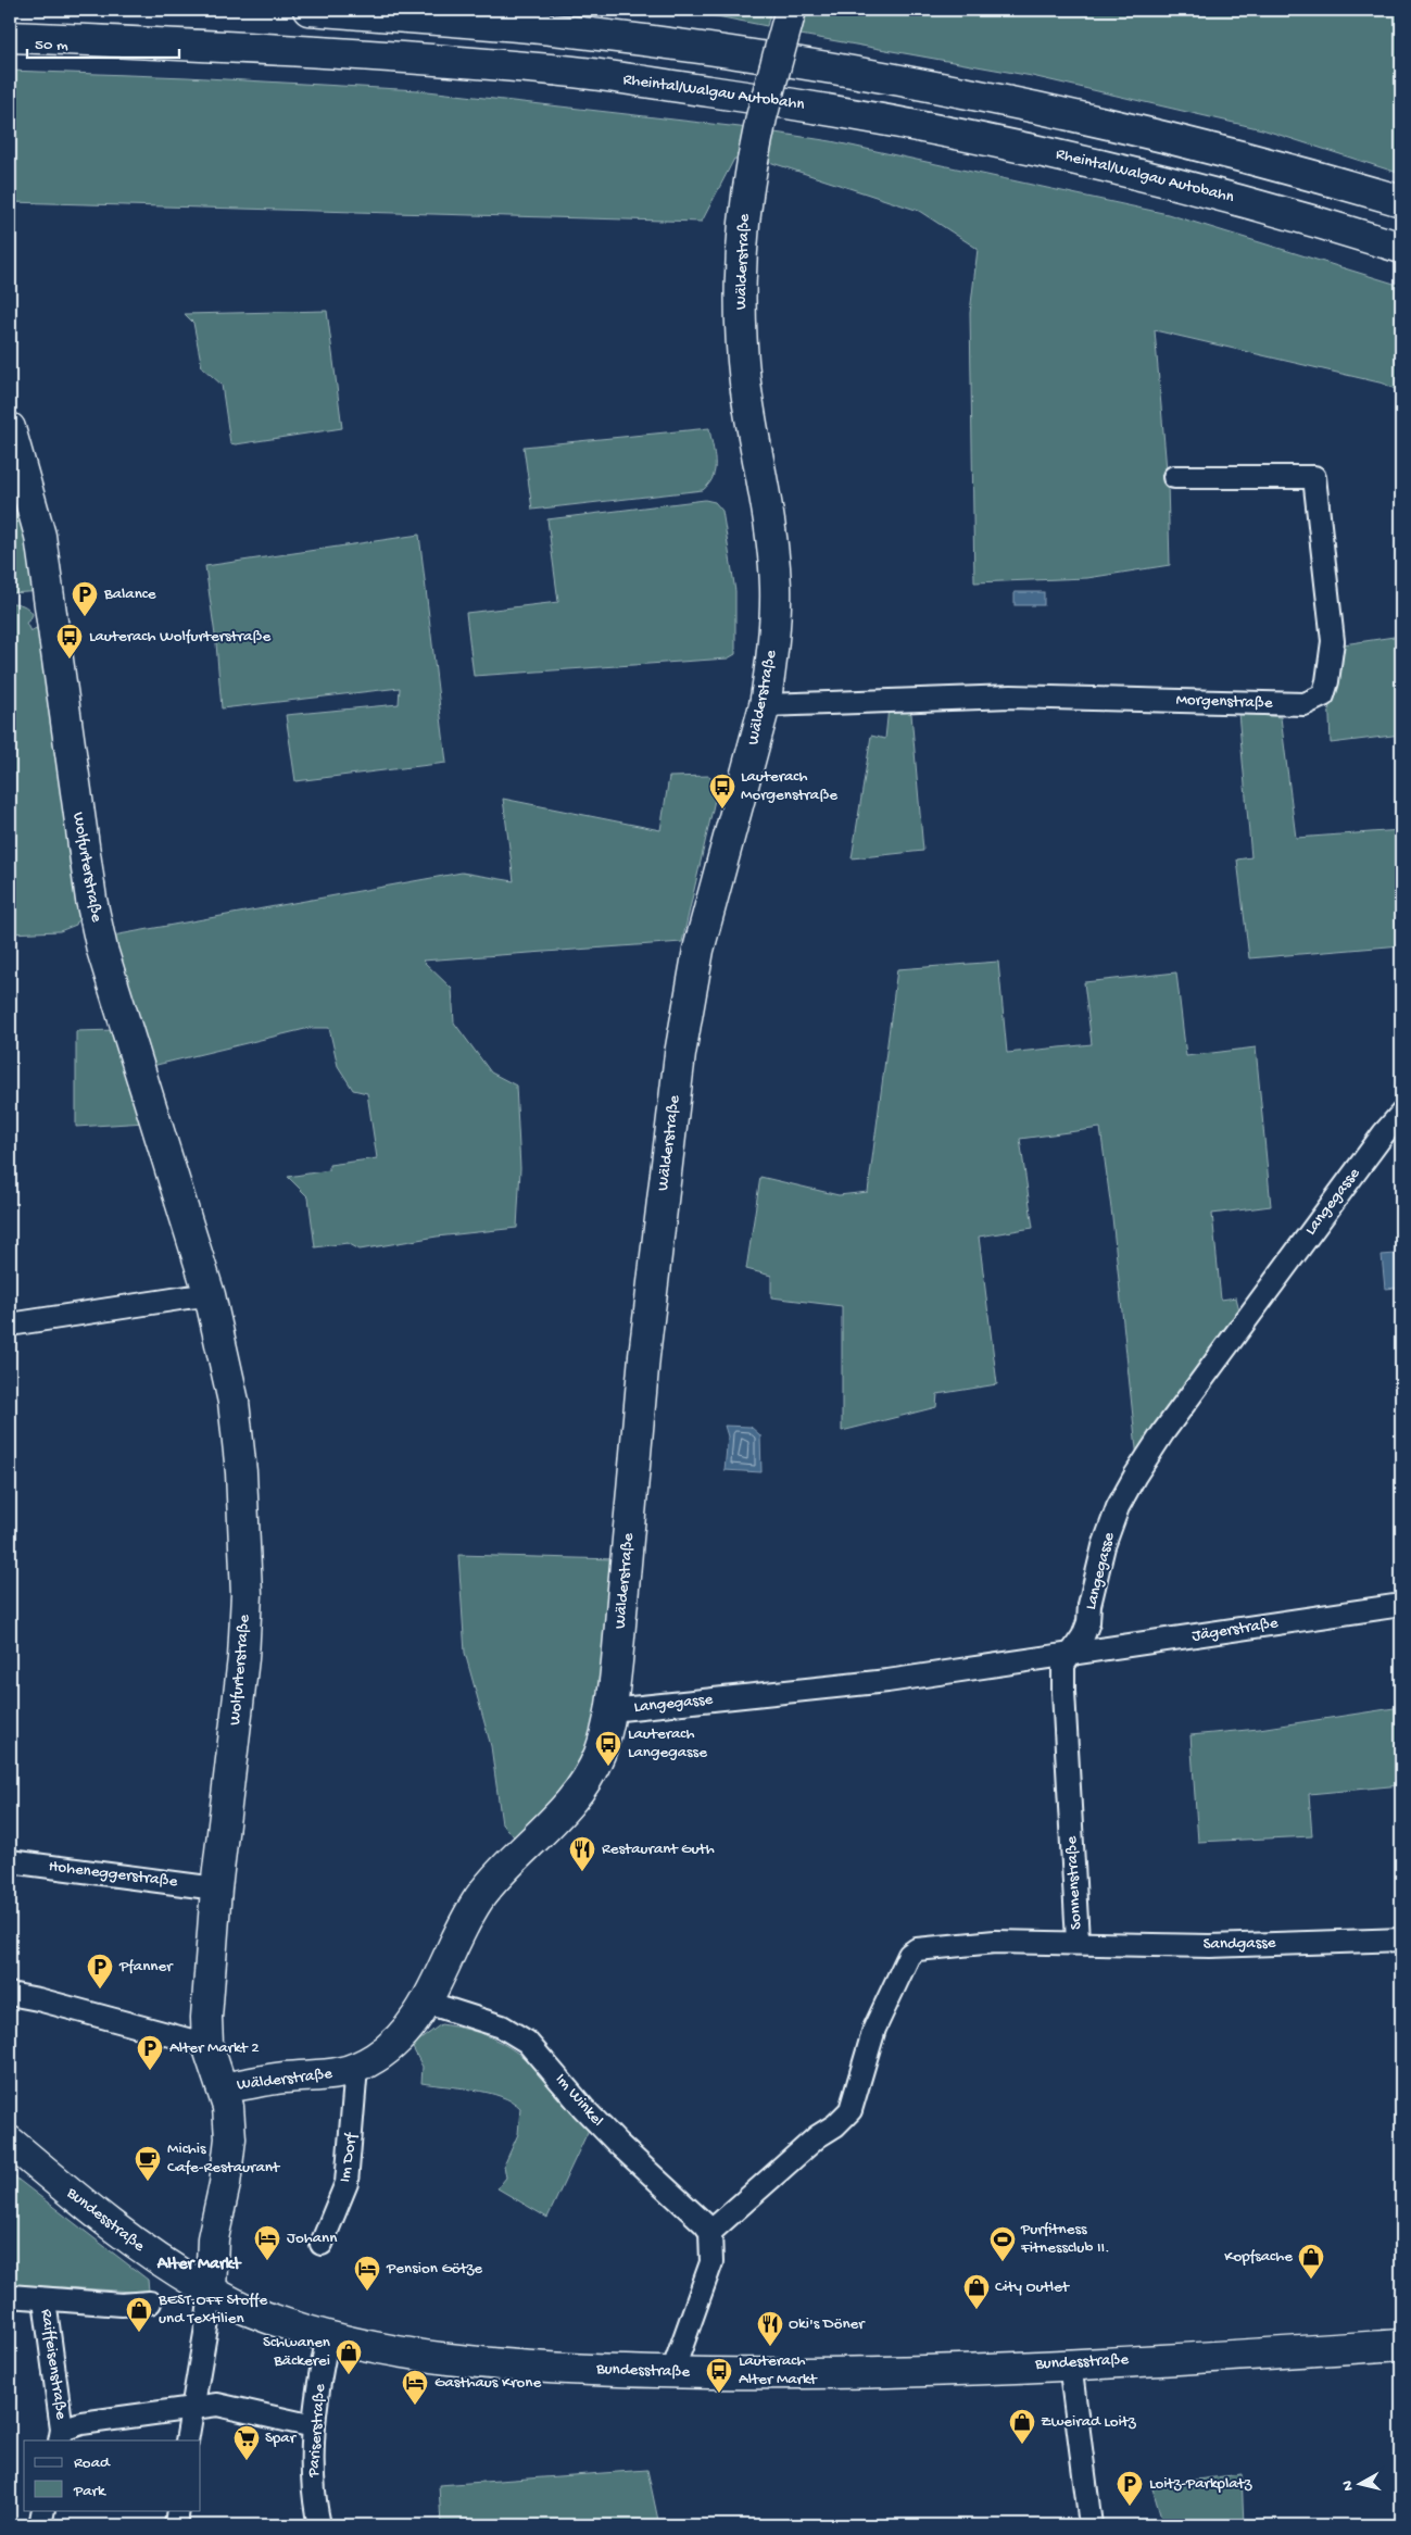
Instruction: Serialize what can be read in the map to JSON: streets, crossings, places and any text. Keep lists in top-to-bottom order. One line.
{"streets":{"main road":["Rheintal/Walgau Autobahn","Wälderstraße","Wolfurterstraße","Bundesstraße"],"street":["Morgenstraße","Langegasse","Jägerstraße","Hoheneggerstraße","Sonnenstraße","Sandgasse","Im Winkel","Im Dorf","Raiffeisenstraße","Pariserstraße"]},"crossings":[["Wälderstraße","Morgenstraße"],["Wälderstraße","Wolfurterstraße"],["Wälderstraße","Langegasse"],["Wälderstraße","Im Winkel"],["Wälderstraße","Im Dorf"],["Wolfurterstraße","Hoheneggerstraße"],["Wolfurterstraße","Bundesstraße"],["Langegasse","Jägerstraße"],["Langegasse","Sonnenstraße"],["Jägerstraße","Sonnenstraße"],["Sonnenstraße","Sandgasse"],["Sonnenstraße","Im Winkel"],["Bundesstraße","Pariserstraße"]],"districts":["Alter Markt"],"places":{"parking":["Balance","Pfanner","Alter Markt 2","Loitz-Parkplatz"],"bus stop":["Lauterach Wolfurterstraße","Lauterach Morgenstraße","Lauterach Langegasse","Lauterach Alter Markt"],"restaurant":["Restaurant Guth","Oki's Döner"],"cafe":["Michis Cafe-Restaurant"],"hotel":["Johann","Pension Götze","Gasthaus Krone"],"sports":["Purfitness Fitnessclub II."],"shop":["Kopfsache","City Outlet","BEST.OFF Stoffe und Textilien","Schwanen Bäckerei","Zweirad Loitz"],"supermarket":["Spar"]},"legend":["Road","Park"],"scale_bar":"50 m","north":"left"}
